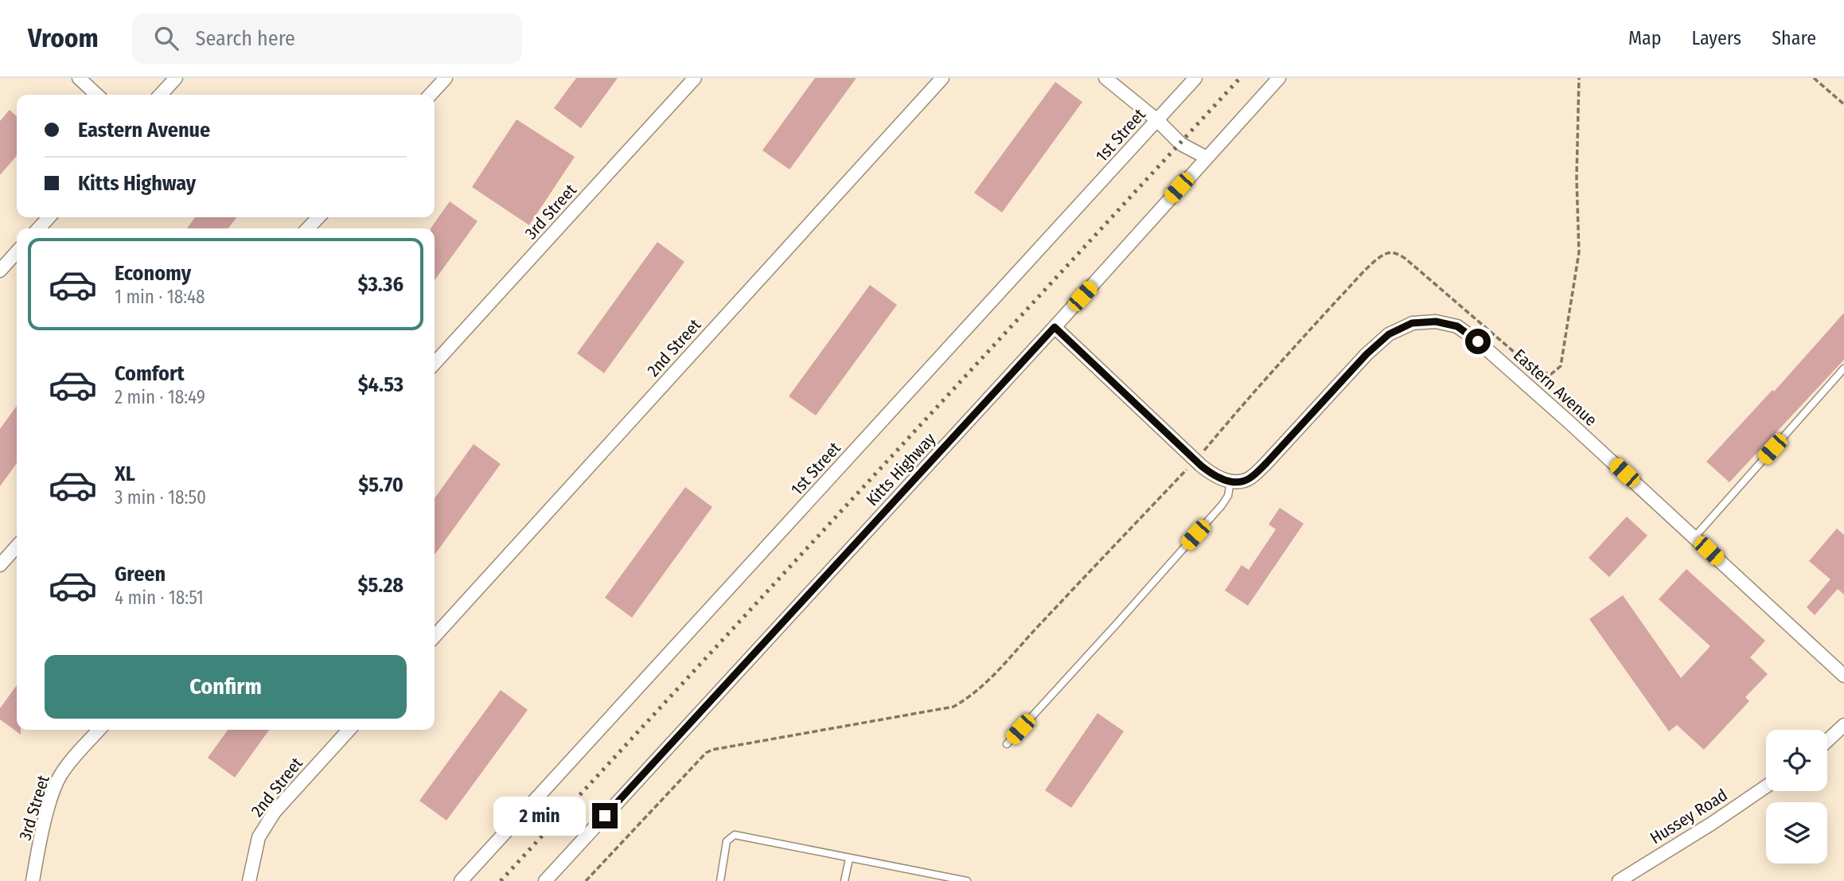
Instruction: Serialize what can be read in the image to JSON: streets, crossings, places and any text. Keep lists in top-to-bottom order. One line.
{"streets":{"street":["1st Street","3rd Street","2nd Street","Eastern Avenue","Kitts Highway","Hussey Road"]},"page":{"header":"Vroom","search":"Search here","nav":["Map","Layers","Share"],"banner":["Eastern Avenue","Kitts Highway"],"list":[{"name":"Economy","note":"1 min · 18:48","value":"$3.36"},{"name":"Comfort","note":"2 min · 18:49","value":"$4.53"},{"name":"XL","note":"3 min · 18:50","value":"$5.70"},{"name":"Green","note":"4 min · 18:51","value":"$5.28"}],"buttons":"Confirm","bubble":"2 min"}}
